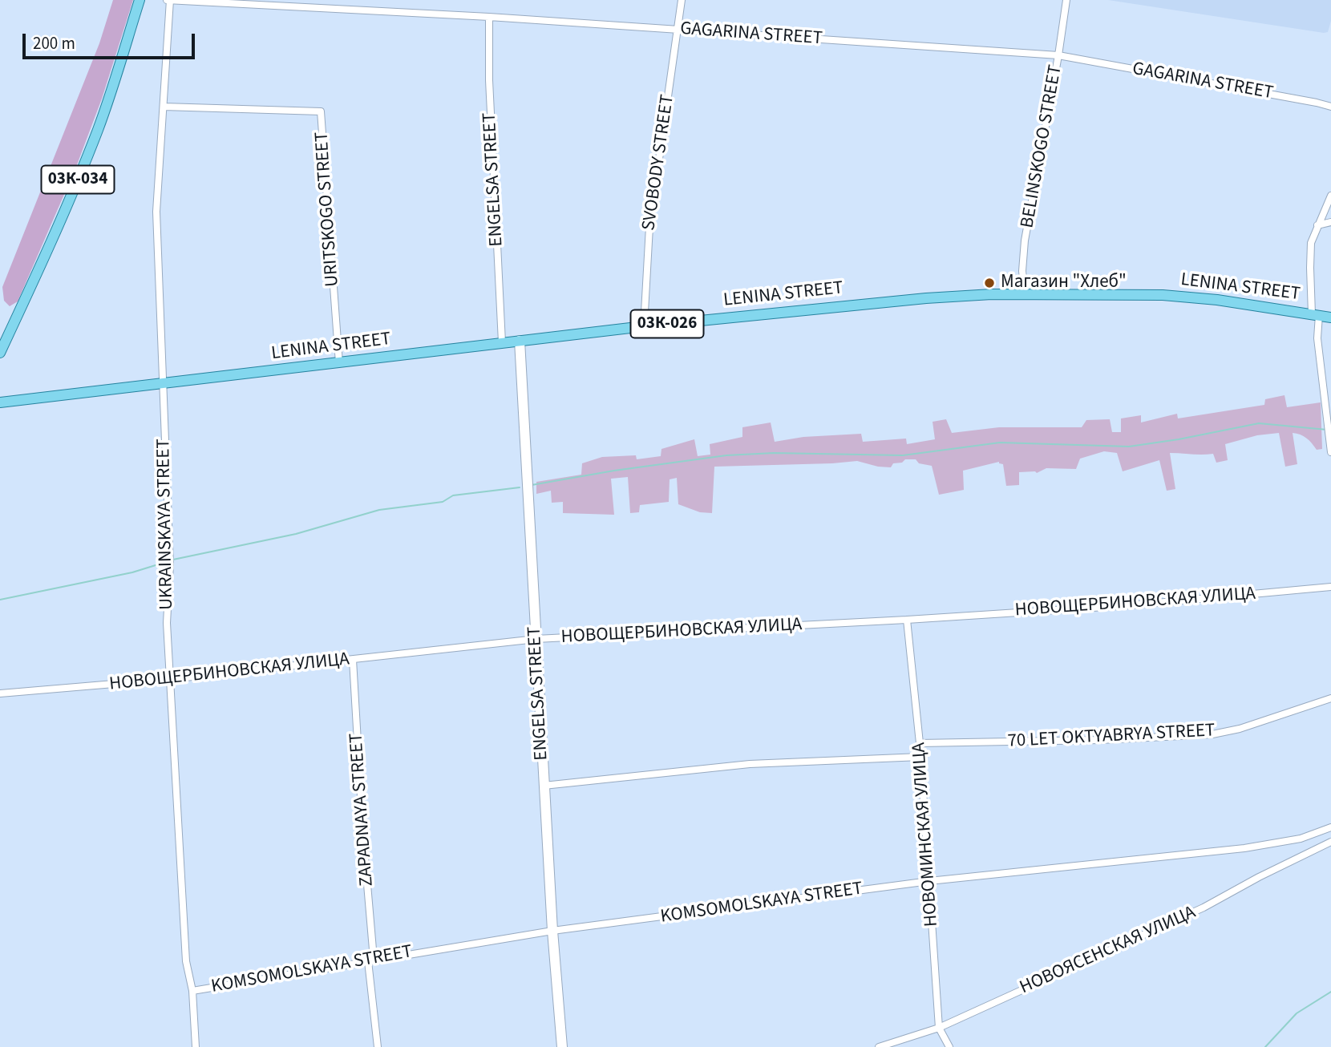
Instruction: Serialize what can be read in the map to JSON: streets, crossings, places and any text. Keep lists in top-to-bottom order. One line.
{"streets":{"main road":["03К-034","ENGELSA STREET","LENINA STREET","03К-026"],"street":["GAGARINA STREET","BELINSKOGO STREET","SVOBODY STREET","URITSKOGO STREET","UKRAINSKAYA STREET","НОВОЩЕРБИНОВСКАЯ УЛИЦА","70 LET OKTYABRYA STREET","ZAPADNAYA STREET","НОВОМИНСКАЯ УЛИЦА","KOMSOMOLSKAYA STREET","НОВОЯСЕНСКАЯ УЛИЦА"]},"crossings":[["GAGARINA STREET","BELINSKOGO STREET"],["GAGARINA STREET","SVOBODY STREET"],["GAGARINA STREET","ENGELSA STREET"],["GAGARINA STREET","UKRAINSKAYA STREET"],["BELINSKOGO STREET","LENINA STREET"],["SVOBODY STREET","LENINA STREET"],["ENGELSA STREET","LENINA STREET"],["ENGELSA STREET","НОВОЩЕРБИНОВСКАЯ УЛИЦА"],["ENGELSA STREET","KOMSOMOLSKAYA STREET"],["URITSKOGO STREET","LENINA STREET"],["URITSKOGO STREET","UKRAINSKAYA STREET"],["LENINA STREET","UKRAINSKAYA STREET"],["UKRAINSKAYA STREET","НОВОЩЕРБИНОВСКАЯ УЛИЦА"],["UKRAINSKAYA STREET","KOMSOMOLSKAYA STREET"],["НОВОЩЕРБИНОВСКАЯ УЛИЦА","ZAPADNAYA STREET"],["НОВОЩЕРБИНОВСКАЯ УЛИЦА","НОВОМИНСКАЯ УЛИЦА"],["70 LET OKTYABRYA STREET","НОВОМИНСКАЯ УЛИЦА"],["ZAPADNAYA STREET","KOMSOMOLSKAYA STREET"],["НОВОМИНСКАЯ УЛИЦА","KOMSOMOLSKAYA STREET"],["НОВОМИНСКАЯ УЛИЦА","НОВОЯСЕНСКАЯ УЛИЦА"]],"places":["Магазин \"Хлеб\""],"scale_bar":"200 m"}
